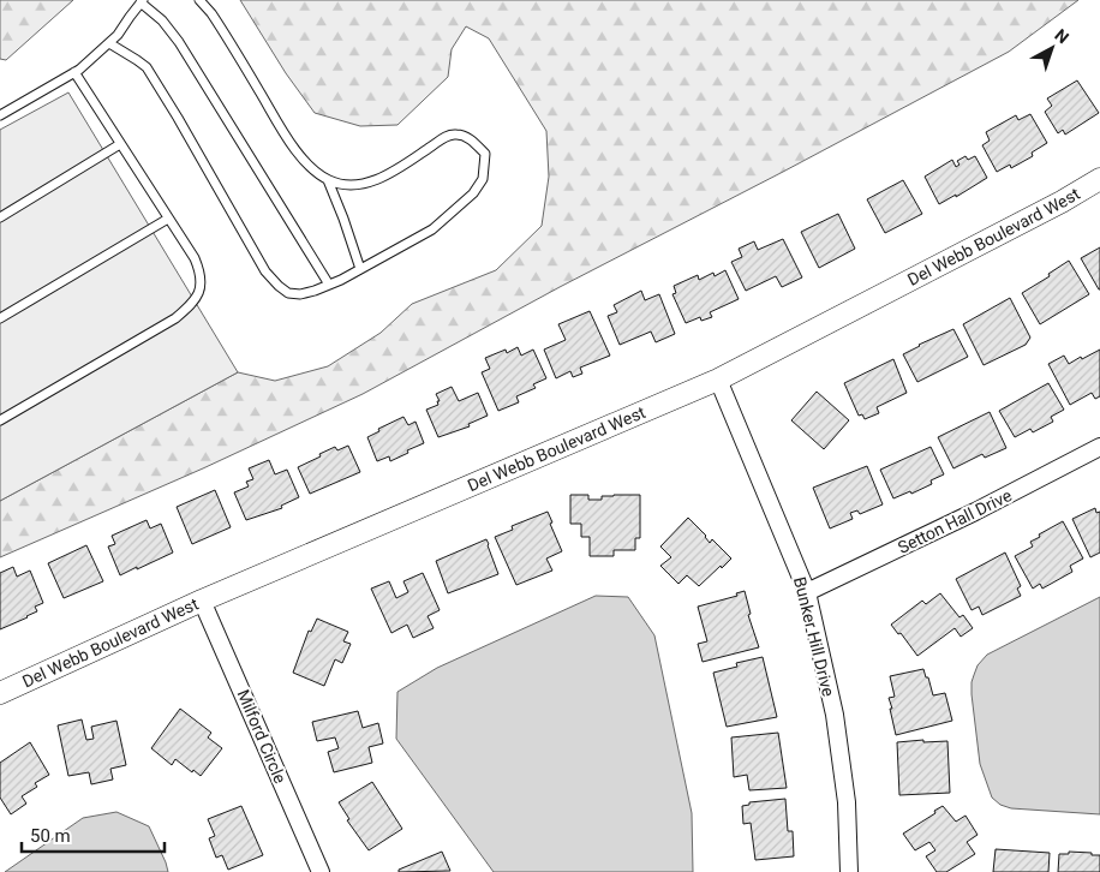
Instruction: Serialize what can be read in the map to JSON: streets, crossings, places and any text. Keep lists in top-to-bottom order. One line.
{"streets":{"street":["Del Webb Boulevard West","Setton Hall Drive","Bunker Hill Drive","Milford Circle"]},"crossings":[["Del Webb Boulevard West","Bunker Hill Drive"],["Del Webb Boulevard West","Milford Circle"],["Setton Hall Drive","Bunker Hill Drive"]],"scale_bar":"50 m","north":"top right"}
